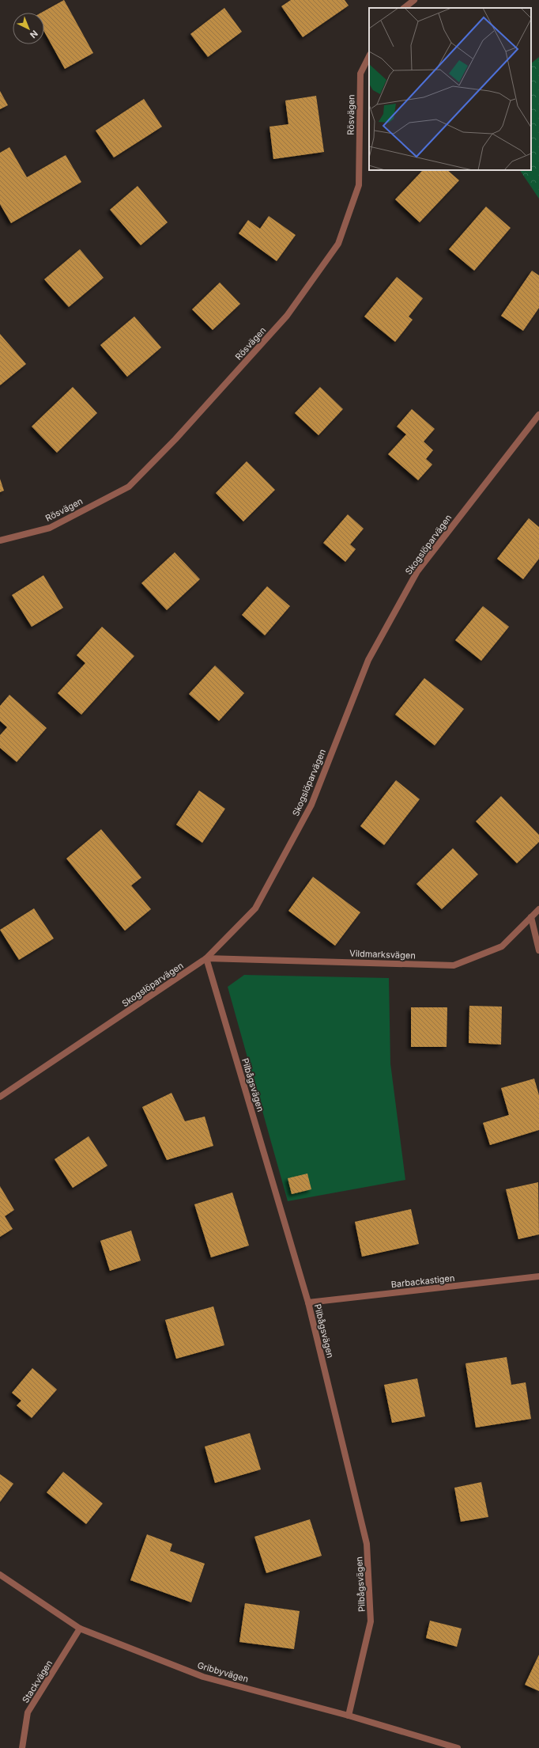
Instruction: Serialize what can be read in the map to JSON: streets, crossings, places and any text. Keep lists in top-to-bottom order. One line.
{"streets":{"street":["Rösvägen","Skogslöparvägen","Vildmarksvägen","Pilbågsvägen","Barbackastigen","Gribbyvägen","Stackvägen"]},"crossings":[["Skogslöparvägen","Vildmarksvägen"],["Skogslöparvägen","Pilbågsvägen"],["Vildmarksvägen","Pilbågsvägen"],["Pilbågsvägen","Barbackastigen"],["Pilbågsvägen","Gribbyvägen"],["Gribbyvägen","Stackvägen"]],"north":"bottom right"}
